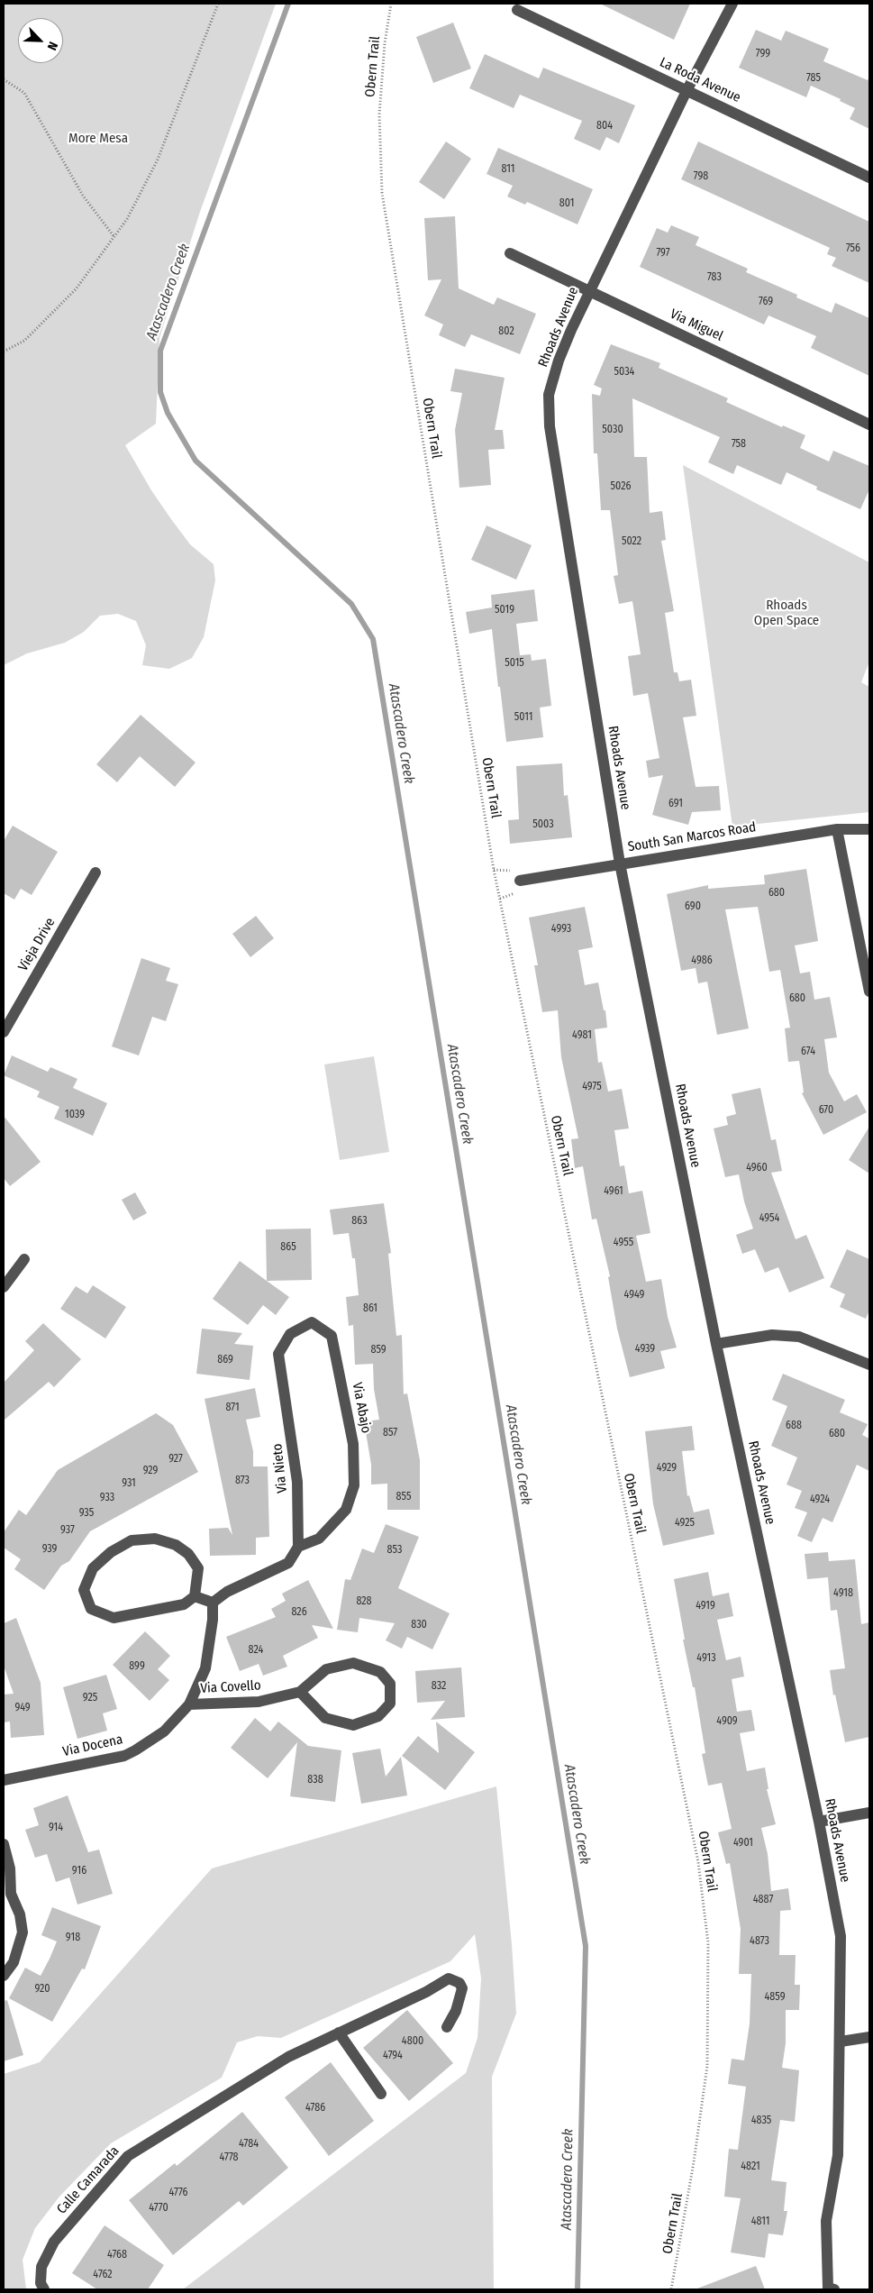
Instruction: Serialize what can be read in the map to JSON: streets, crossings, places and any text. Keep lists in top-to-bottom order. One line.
{"streets":{"street":["La Roda Avenue","Via Miguel","Rhoads Avenue","South San Marcos Road","Vieja Drive","Via Abajo","Via Nieto","Via Covello","Via Docena","Calle Camarada"],"path":["Obern Trail"]},"crossings":[["La Roda Avenue","Rhoads Avenue"],["Via Miguel","Rhoads Avenue"],["Rhoads Avenue","South San Marcos Road"],["Via Abajo","Via Nieto"],["Via Covello","Via Docena"]],"water":["Atascadero Creek"],"parks":["More Mesa","Rhoads Open Space"],"house_numbers":["799","785","804","811","798","801","756","797","783","769","802","5034","5030","758","5026","5022","5019","5015","5011","691","5003","680","690","4993","4986","680","4981","674","4975","670","1039","4960","4961","4954","863","4955","865","4949","861","4939","859","869","871","688","857","680","927","4929","929","873","931","855","933","4924","935","4925","937","939","853","4918","828","4919","826","830","824","4913","899","832","925","949","4909","838","914","4901","916","4887","918","4873","920","4859","4800","4794","4786","4835","4784","4778","4821","4776","4770","4811","4768","4762"],"north":"bottom right"}
